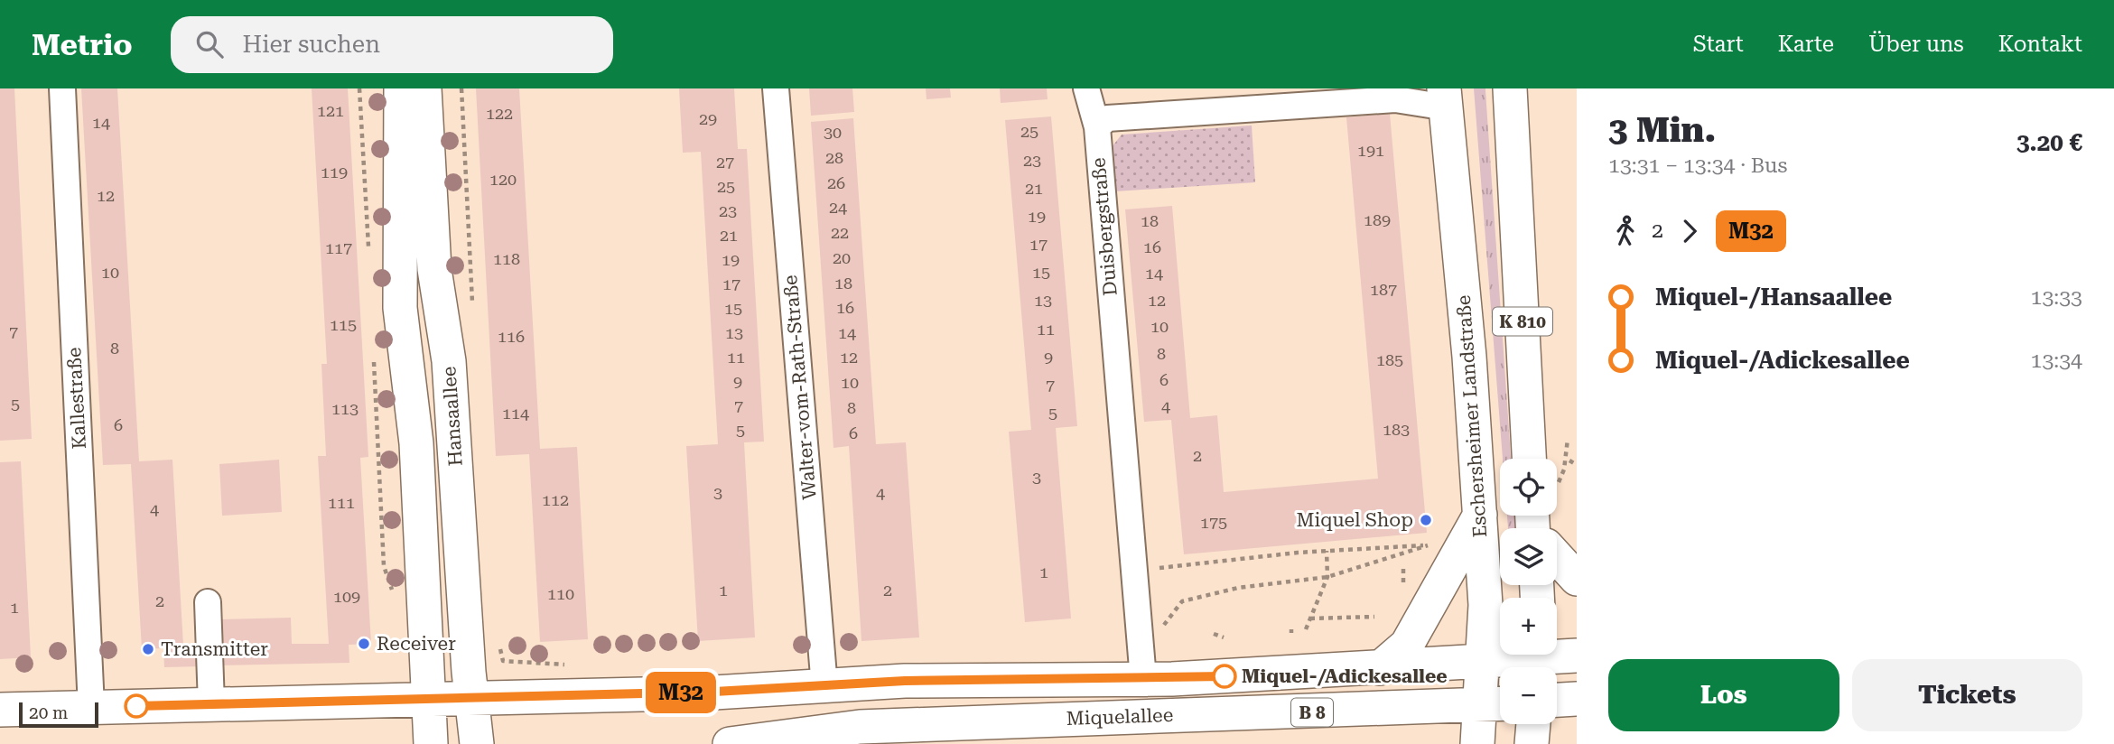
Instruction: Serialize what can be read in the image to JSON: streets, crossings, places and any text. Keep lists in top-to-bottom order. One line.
{"streets":{"main road":["K 810","Hansaallee","Eschersheimer Landstraße","B 8","Miquelallee"],"street":["Duisbergstraße","Walter-vom-Rath-Straße","Kallestraße"]},"crossings":[["Duisbergstraße","Miquelallee"],["Walter-vom-Rath-Straße","Miquelallee"],["Kallestraße","Miquelallee"],["Hansaallee","Miquelallee"],["Eschersheimer Landstraße","Miquelallee"],["B 8","Miquelallee"]],"places":["Miquel Shop","Receiver","Transmitter","Miquel-/Adickesallee"],"lines":["bus line M32"],"house_numbers":["121","122","29","14","25","30","191","28","23","27","119","120","26","25","21","12","24","23","19","189","18","22","21","17","16","117","20","118","19","10","15","14","18","17","187","13","12","16","15","115","10","11","7","13","14","116","8","8","11","12","9","185","6","9","10","7","5","7","4","8","113","114","5","6","183","5","6","2","3","3","4","112","111","4","175","1","1","2","110","109","2","1"],"scale_bar":"20 m","page":{"header":"Metrio","search":"Hier suchen","nav":["Start","Karte","Über uns","Kontakt"],"on_map":"M32","heading":["3 Min.","13:31 – 13:34 · Bus","3.20 €"],"legs":["2","M32"],"list":[{"name":"Miquel-/Hansaallee","value":"13:33"},{"name":"Miquel-/Adickesallee","value":"13:34"}],"map_buttons":["+","−"],"buttons":["Los","Tickets"],"scale":"20 m"}}
